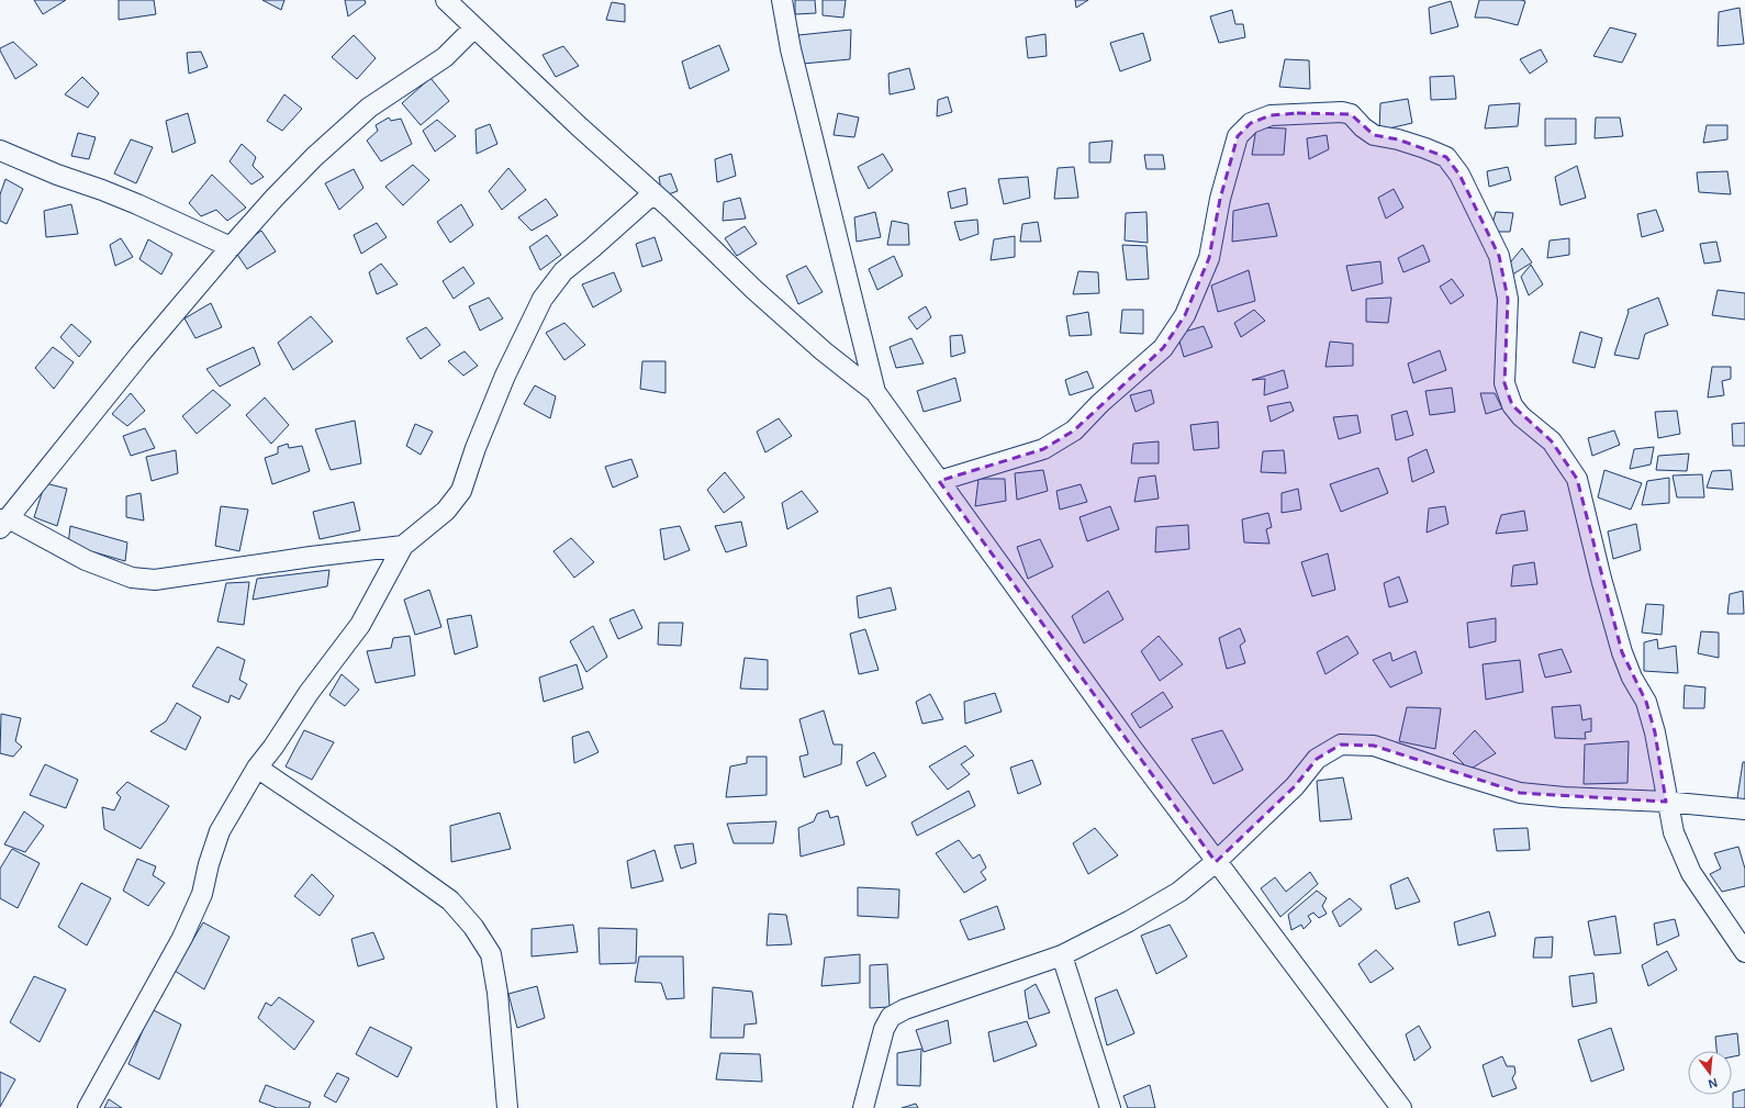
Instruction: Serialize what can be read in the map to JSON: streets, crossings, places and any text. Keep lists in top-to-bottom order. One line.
{"north":"bottom"}
